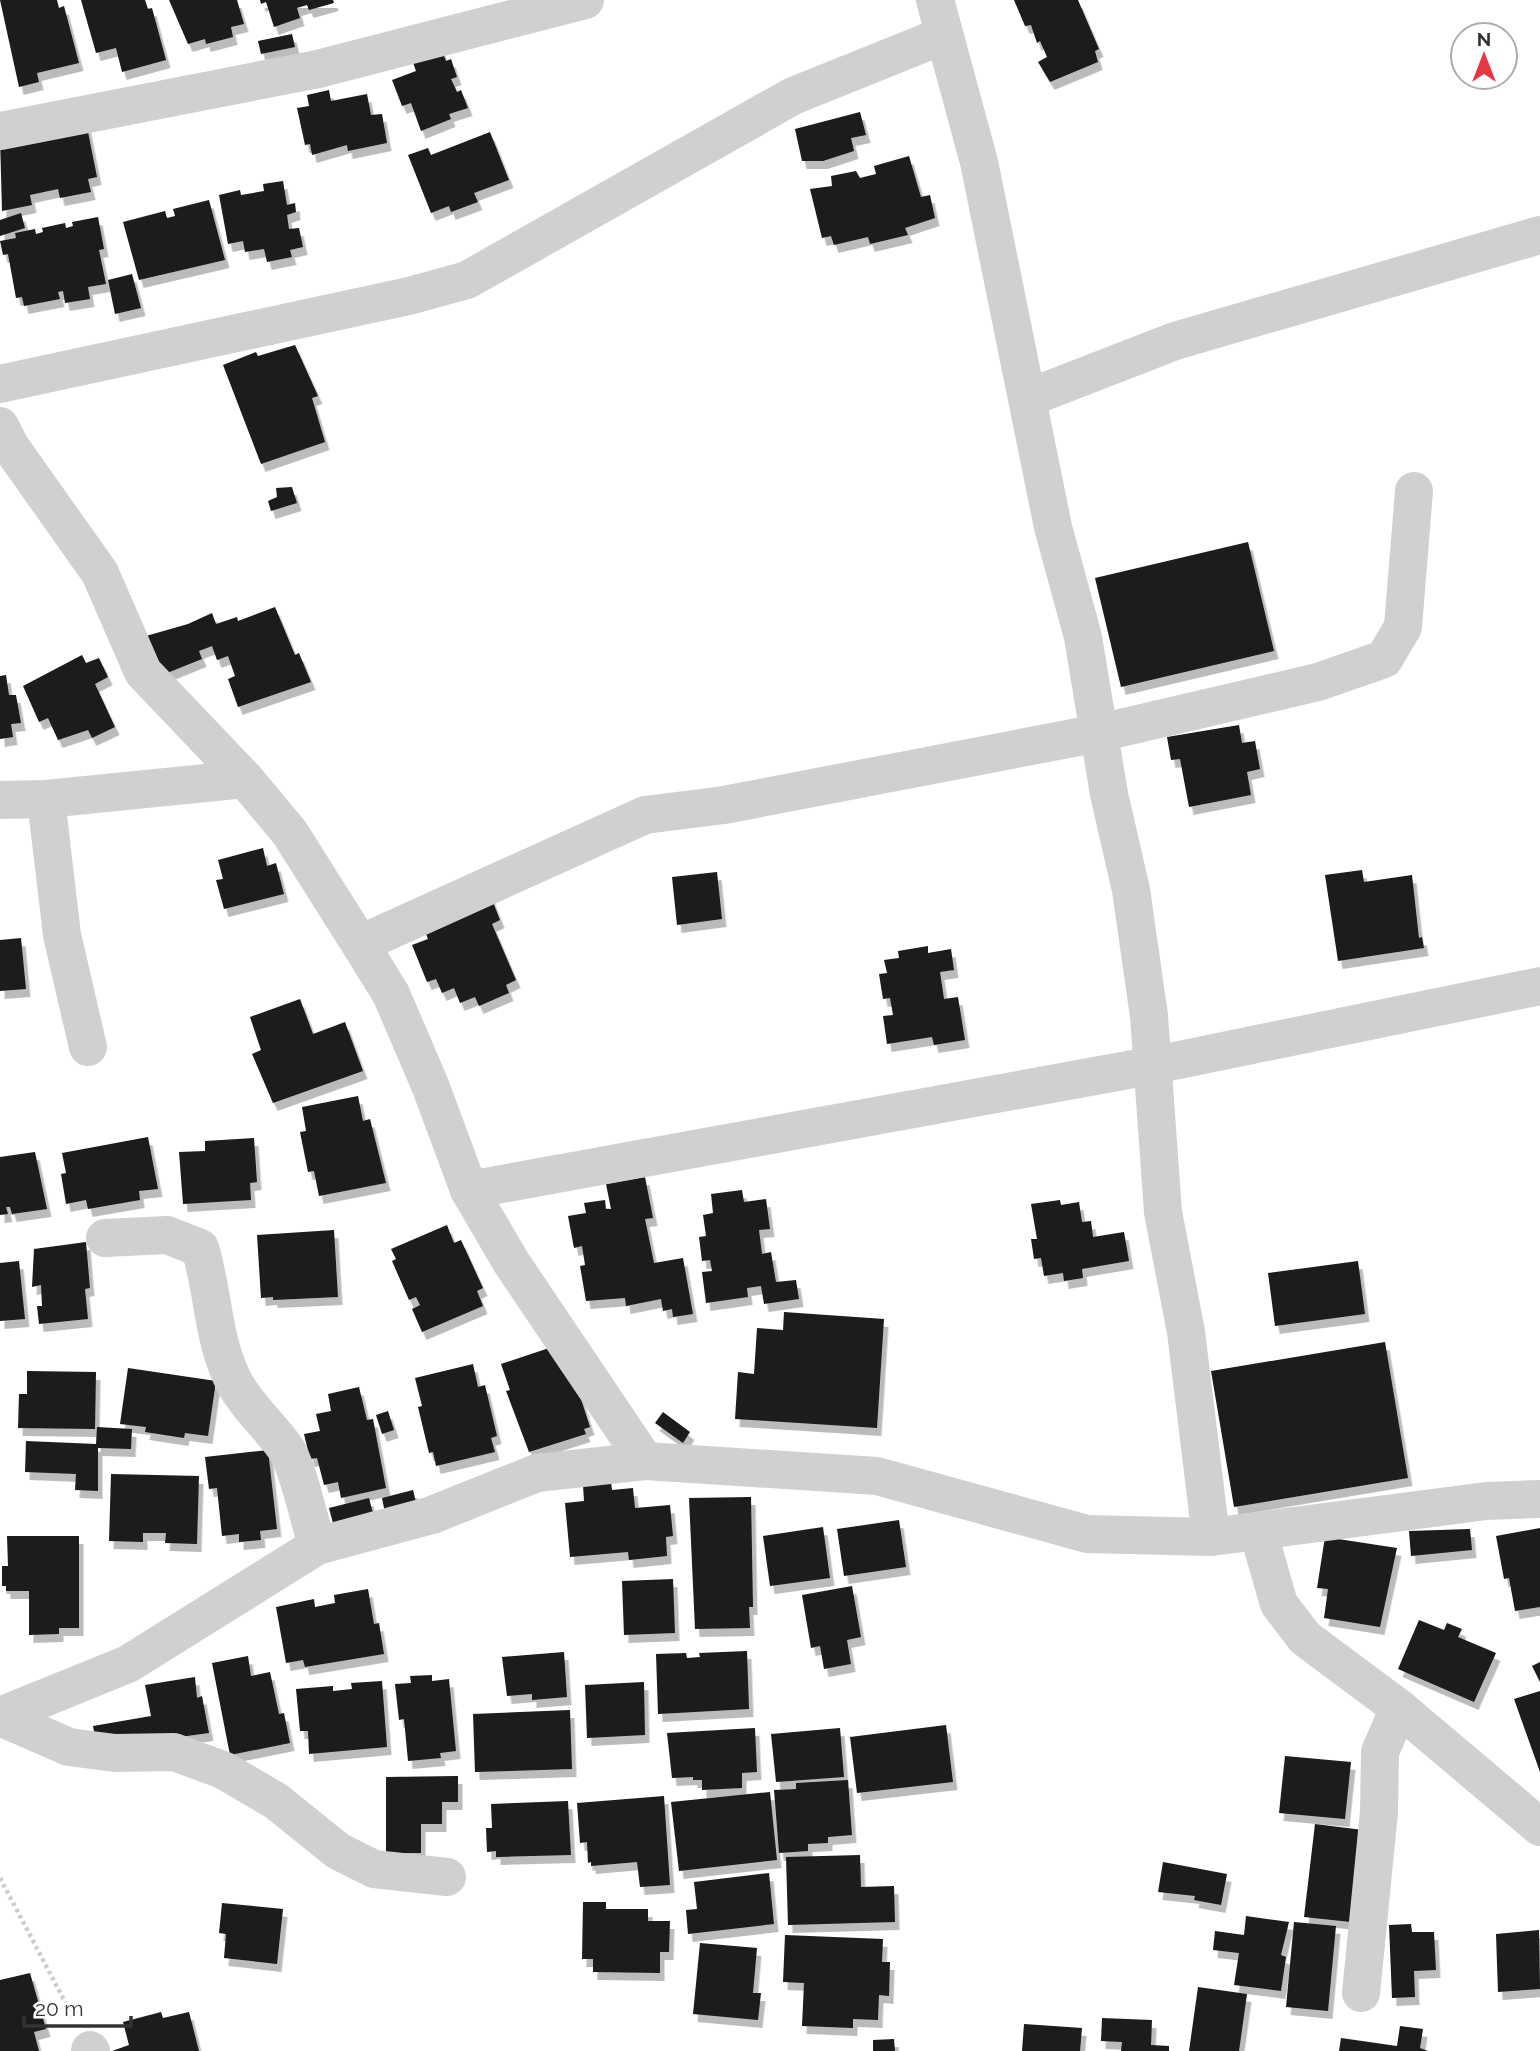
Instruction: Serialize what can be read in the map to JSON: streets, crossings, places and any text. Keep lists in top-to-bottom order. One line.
{"scale_bar":"20 m","north":"top"}
